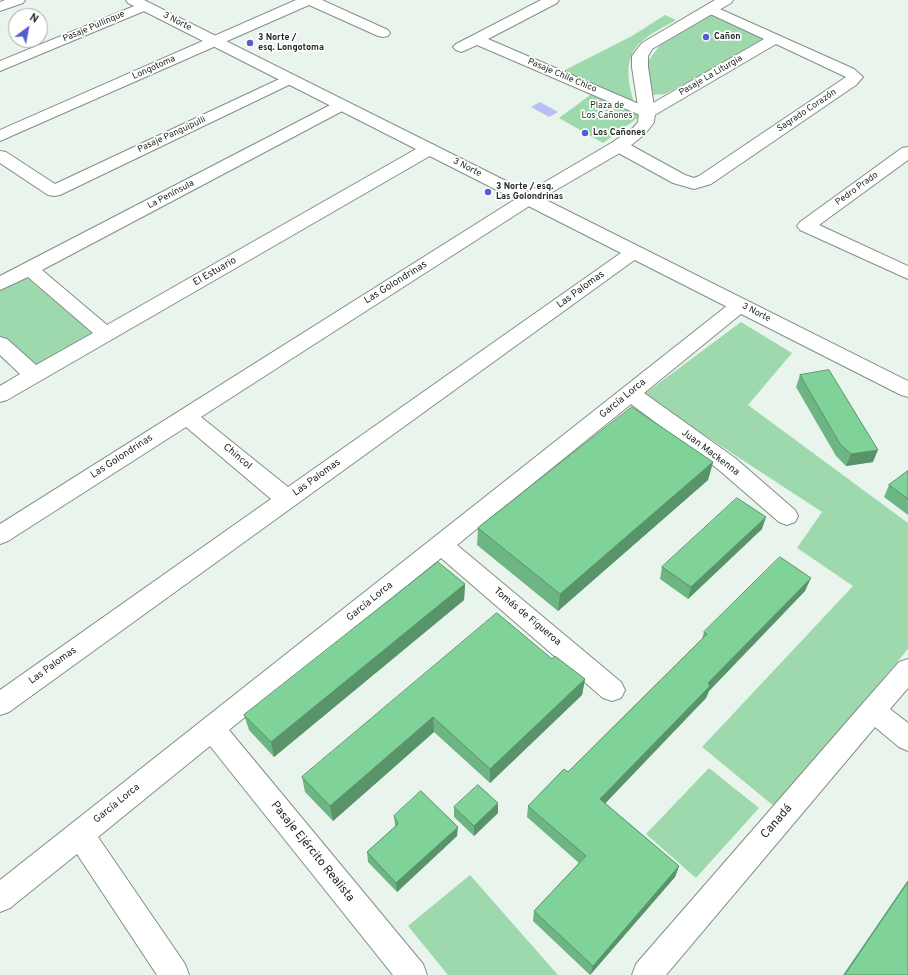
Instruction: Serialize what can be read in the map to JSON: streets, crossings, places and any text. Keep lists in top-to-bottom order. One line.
{"streets":{"street":["3 Norte","Pasaje Pullinque","Longotoma","Pasaje Chile Chico","Pasaje La Liturgia","Sagrado Corazón","Pasaje Panguipulli","Pedro Prado","La Península","El Estuario","Las Golondrinas","Las Palomas","García Lorca","Juan Mackenna","Chincol","Tomás de Figueroa","Canadá","Pasaje Ejército Realista"]},"crossings":[["3 Norte","Pasaje Pullinque"],["3 Norte","Longotoma"],["3 Norte","Pasaje Panguipulli"],["3 Norte","La Península"],["3 Norte","El Estuario"],["3 Norte","Las Golondrinas"],["3 Norte","Las Palomas"],["3 Norte","García Lorca"],["Pasaje Chile Chico","Pasaje La Liturgia"],["Pasaje Chile Chico","Las Golondrinas"],["Pasaje La Liturgia","Sagrado Corazón"],["Pasaje La Liturgia","Las Golondrinas"],["Sagrado Corazón","Las Golondrinas"],["Las Golondrinas","Chincol"],["Las Palomas","Chincol"],["García Lorca","Juan Mackenna"],["García Lorca","Tomás de Figueroa"],["García Lorca","Pasaje Ejército Realista"]],"parks":["Plaza de Los Cañones"],"places":["Cañon","3 Norte / esq. Longotoma","Los Cañones","3 Norte / esq. Las Golondrinas"],"north":"top right"}
